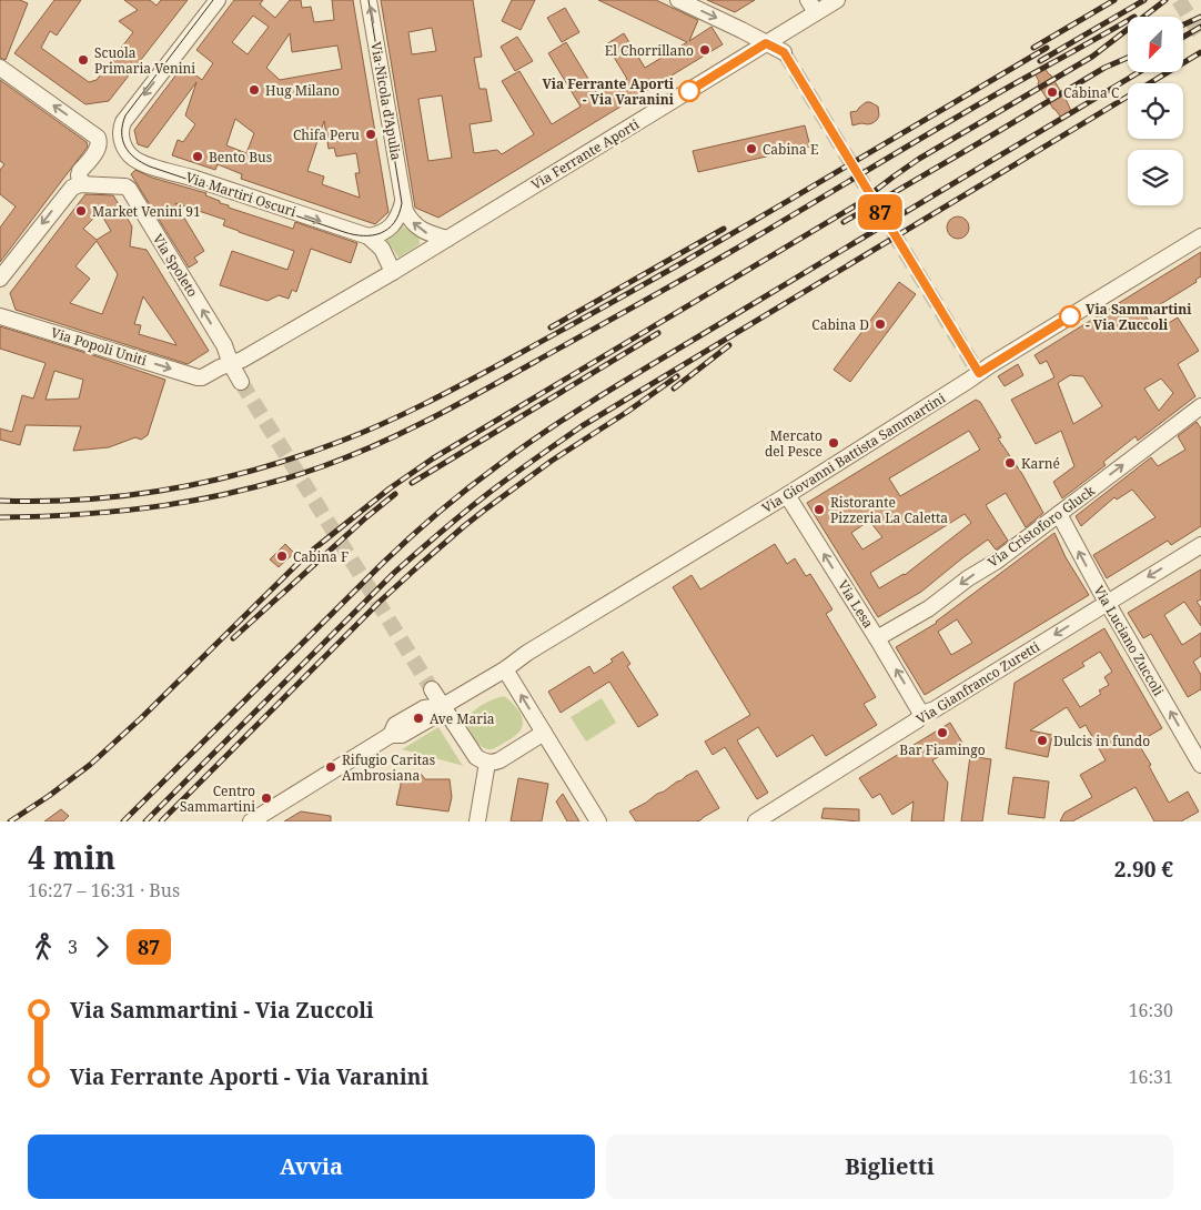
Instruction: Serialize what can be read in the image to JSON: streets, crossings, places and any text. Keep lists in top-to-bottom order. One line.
{"streets":{"street":["Via Nicola d'Apulia","Via Ferrante Aporti","Via Martiri Oscuri","Via Spoleto","Via Popoli Uniti","Via Giovanni Battista Sammartini","Via Cristoforo Gluck","Via Lesa","Via Luciano Zuccoli","Via Gianfranco Zuretti"]},"crossings":[["Via Ferrante Aporti","Via Spoleto"],["Via Ferrante Aporti","Via Popoli Uniti"],["Via Giovanni Battista Sammartini","Via Lesa"],["Via Cristoforo Gluck","Via Lesa"],["Via Cristoforo Gluck","Via Luciano Zuccoli"],["Via Lesa","Via Gianfranco Zuretti"],["Via Luciano Zuccoli","Via Gianfranco Zuretti"]],"one_way":["Via Nicola d'Apulia","Via Spoleto","Via Popoli Uniti","Via Lesa","Via Luciano Zuccoli","Via Gianfranco Zuretti"],"places":["El Chorrillano","Scuola Primaria Venini","Hug Milano","Via Ferrante Aporti - Via Varanini","Cabina C","Chifa Peru","Cabina E","Bento Bus","Market Venini 91","Via Sammartini - Via Zuccoli","Cabina D","Mercato del Pesce","Karné","Ristorante Pizzeria La Caletta","Cabina F","Ave Maria","Bar Fiamingo","Dulcis in fundo","Rifugio Caritas Ambrosiana","Centro Sammartini"],"lines":["bus line 87"],"north":"bottom left","page":{"on_map":"87","heading":["4 min","16:27 – 16:31 · Bus","2.90 €"],"legs":["3","87"],"list":[{"name":"Via Sammartini - Via Zuccoli","value":"16:30"},{"name":"Via Ferrante Aporti - Via Varanini","value":"16:31"}],"buttons":["Avvia","Biglietti"]}}
